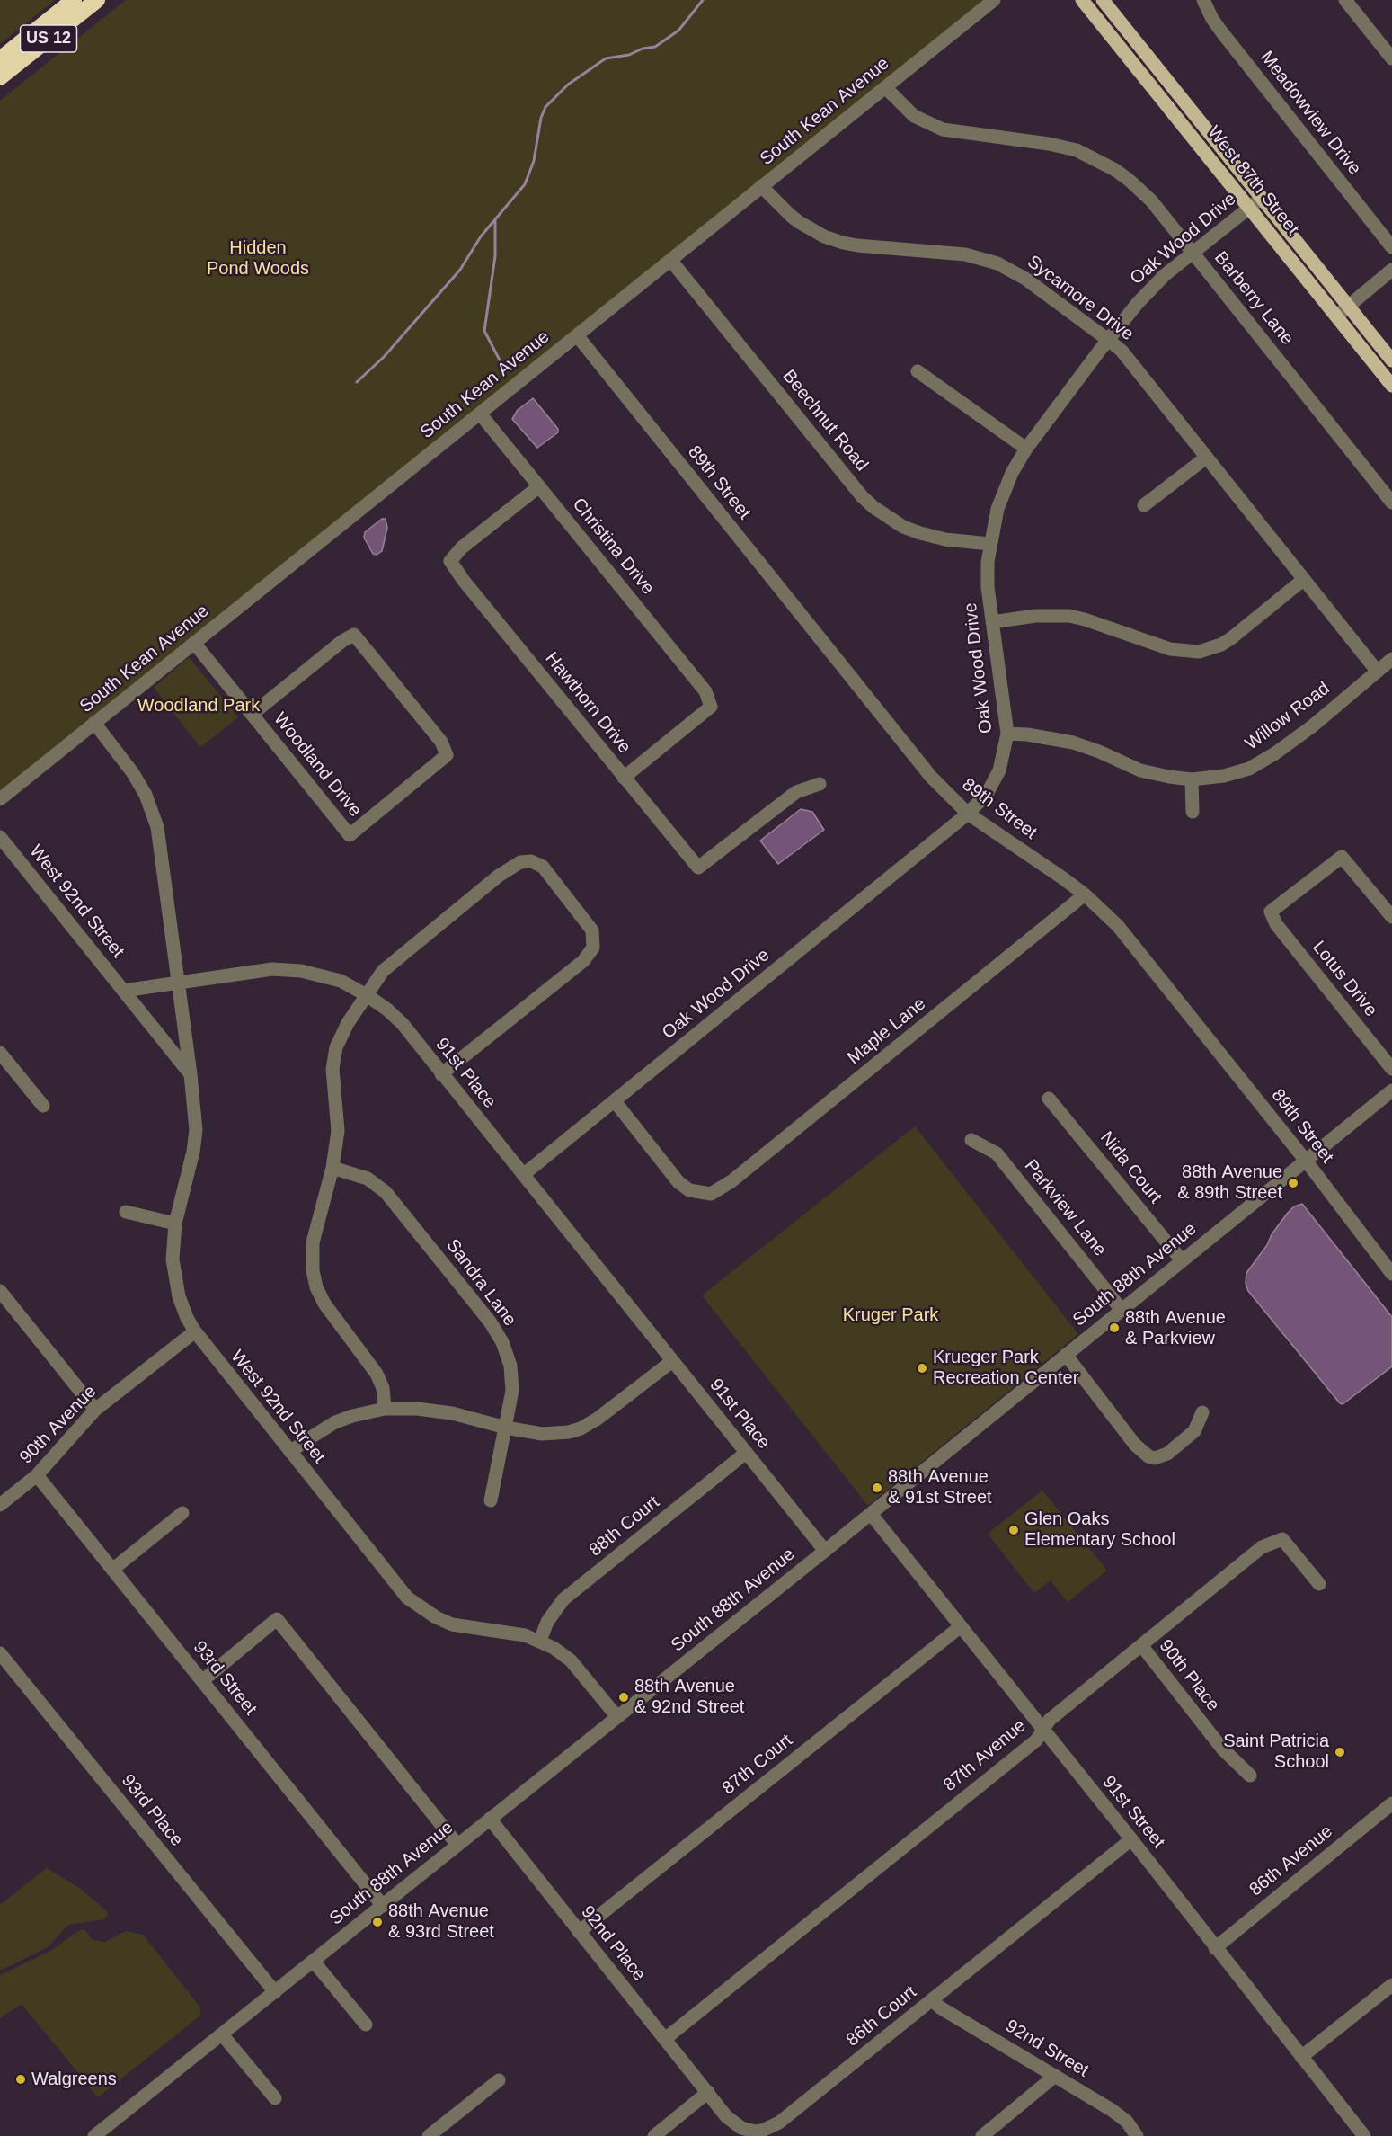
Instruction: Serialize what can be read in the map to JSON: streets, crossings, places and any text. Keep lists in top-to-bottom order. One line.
{"streets":{"highway":["US 12"],"main road":["West 87th Street"],"street":["South Kean Avenue","Meadowview Drive","Oak Wood Drive","Sycamore Drive","Barberry Lane","Beechnut Road","89th Street","Christina Drive","Hawthorn Drive","Willow Road","Woodland Drive","West 92nd Street","Lotus Drive","Maple Lane","91st Place","Nida Court","Parkview Lane","South 88th Avenue","Sandra Lane","90th Avenue","88th Court","90th Place","93rd Street","87th Avenue","87th Court","93rd Place","91st Street","86th Avenue","92nd Place","86th Court","92nd Street"]},"crossings":[["South Kean Avenue","Sycamore Drive"],["South Kean Avenue","Barberry Lane"],["South Kean Avenue","Beechnut Road"],["South Kean Avenue","89th Street"],["South Kean Avenue","Christina Drive"],["South Kean Avenue","Woodland Drive"],["West 87th Street","Oak Wood Drive"],["Oak Wood Drive","Sycamore Drive"],["Oak Wood Drive","Barberry Lane"],["Oak Wood Drive","Beechnut Road"],["Oak Wood Drive","89th Street"],["Oak Wood Drive","Willow Road"],["Oak Wood Drive","Maple Lane"],["Oak Wood Drive","91st Place"],["Sycamore Drive","Willow Road"],["89th Street","Maple Lane"],["89th Street","South 88th Avenue"],["Christina Drive","Hawthorn Drive"],["West 92nd Street","South 88th Avenue"],["West 92nd Street","90th Avenue"],["West 92nd Street","88th Court"],["91st Place","South 88th Avenue"],["91st Place","88th Court"],["Nida Court","South 88th Avenue"],["Parkview Lane","South 88th Avenue"],["South 88th Avenue","93rd Street"],["South 88th Avenue","93rd Place"],["South 88th Avenue","91st Street"],["South 88th Avenue","92nd Place"],["90th Avenue","93rd Street"],["90th Place","87th Avenue"],["87th Avenue","91st Street"],["87th Avenue","92nd Place"],["87th Court","91st Street"],["87th Court","92nd Place"],["91st Street","86th Avenue"],["91st Street","86th Court"],["92nd Place","86th Court"],["86th Court","92nd Street"]],"parks":["Hidden Pond Woods","Woodland Park","Kruger Park"],"places":["88th Avenue & 89th Street","88th Avenue & Parkview","Krueger Park Recreation Center","88th Avenue & 91st Street","Glen Oaks Elementary School","88th Avenue & 92nd Street","Saint Patricia School","88th Avenue & 93rd Street","Walgreens"]}
